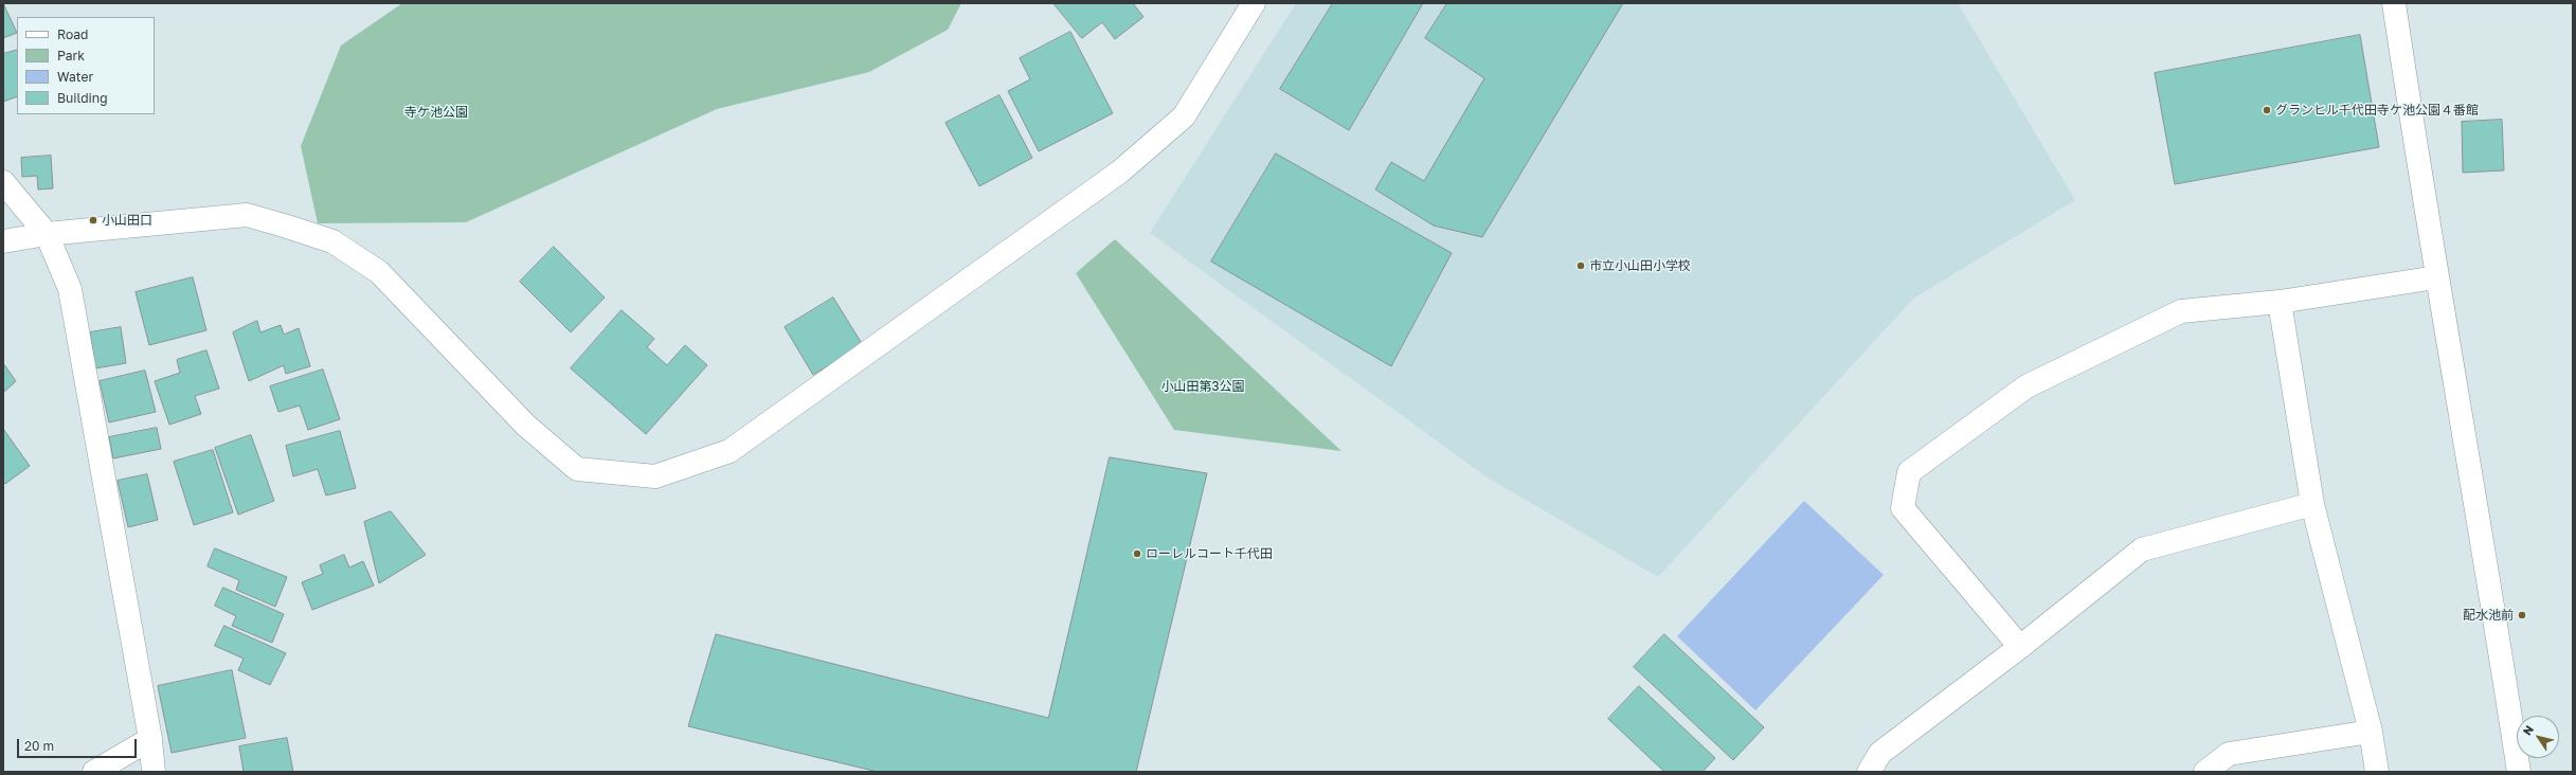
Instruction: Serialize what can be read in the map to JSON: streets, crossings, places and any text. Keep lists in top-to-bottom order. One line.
{"parks":["寺ケ池公園","小山田第3公園"],"places":["グランヒル千代田寺ケ池公園４番館","小山田口","市立小山田小学校","ローレルコート千代田","配水池前"],"legend":["Road","Park","Water","Building"],"scale_bar":"20 m","north":"top left"}
